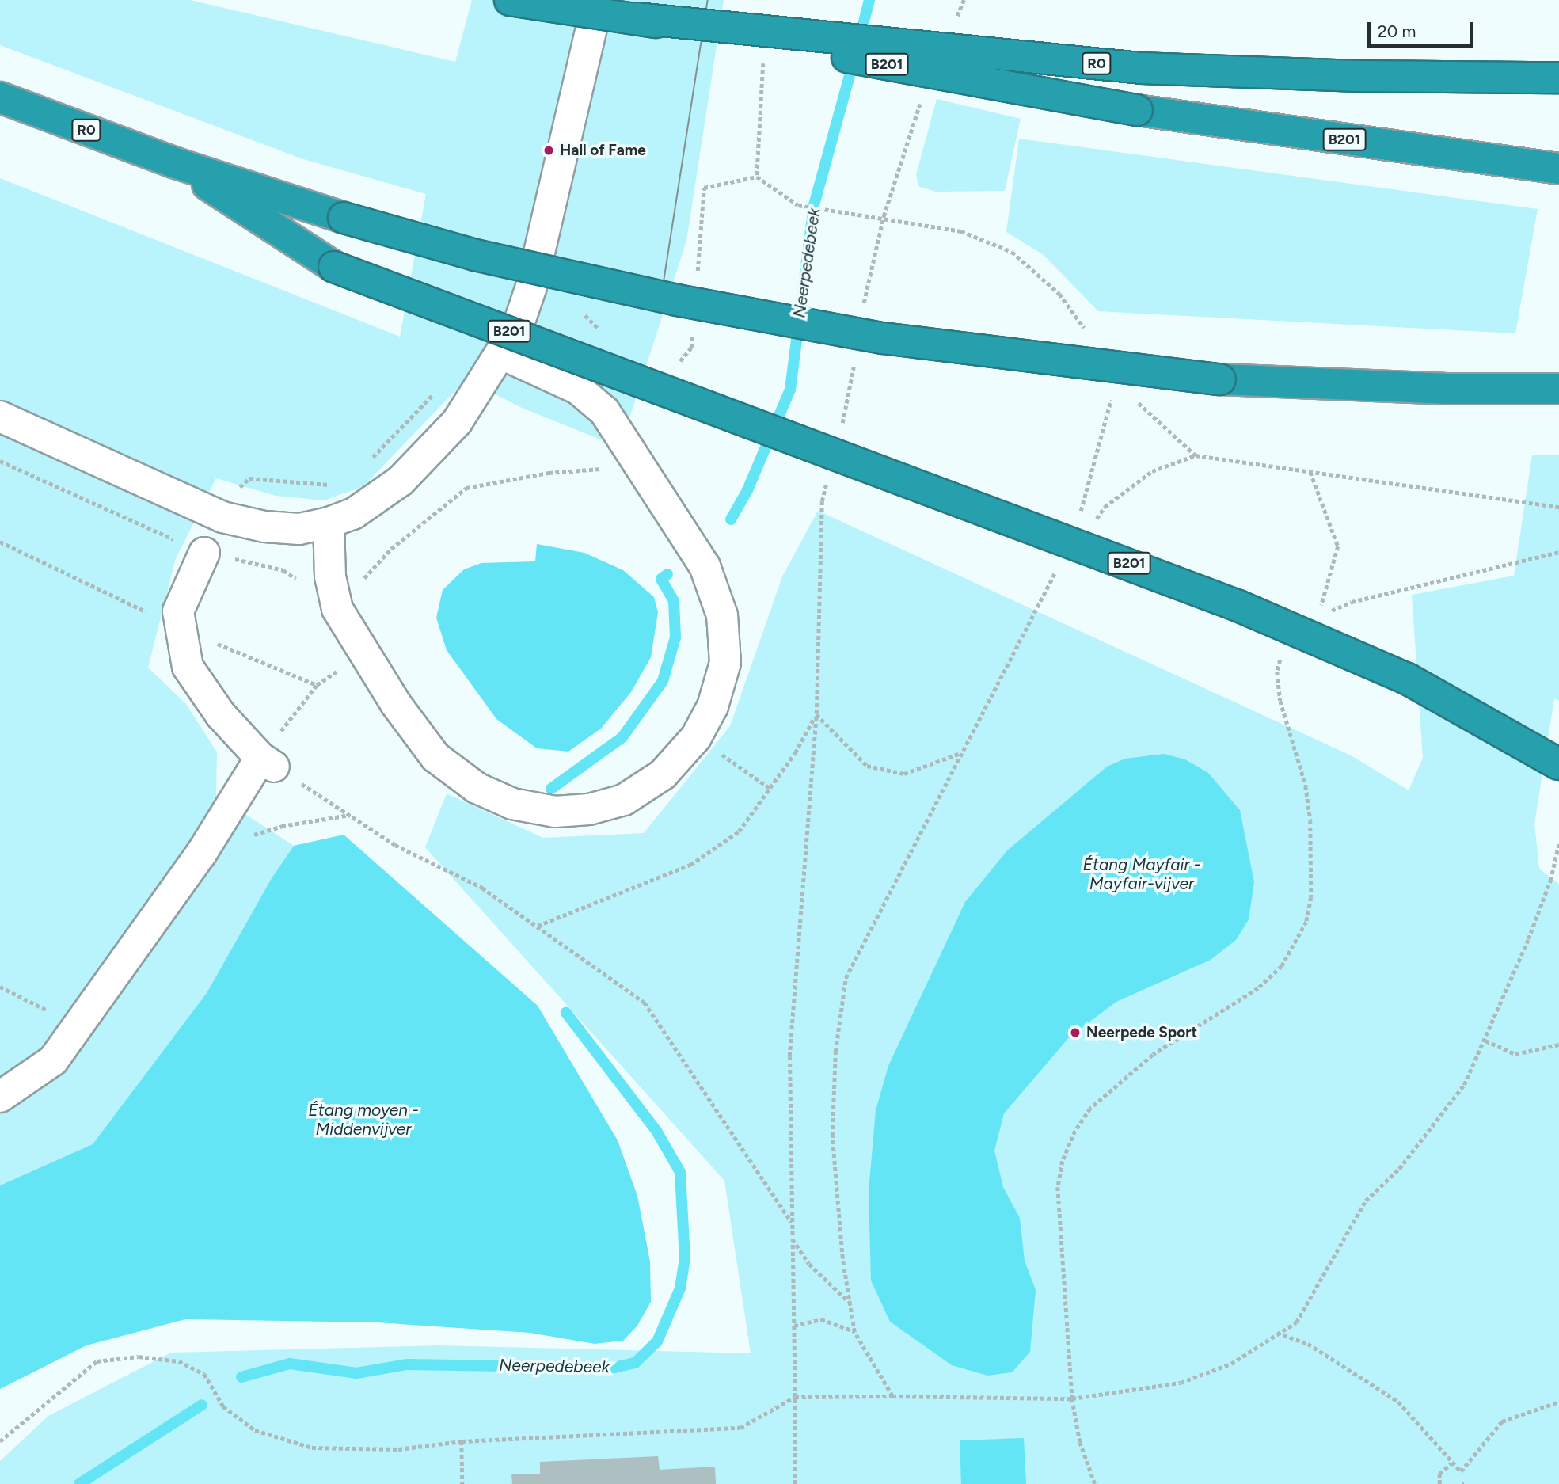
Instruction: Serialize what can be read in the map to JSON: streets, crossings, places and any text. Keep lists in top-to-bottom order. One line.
{"streets":{"highway":["R0","B201"]},"crossings":[["R0","B201"]],"water":["Neerpedebeek","Étang Mayfair - Mayfair-vijver","Étang moyen - Middenvijver"],"places":["Hall of Fame","Neerpede Sport"],"scale_bar":"20 m"}
